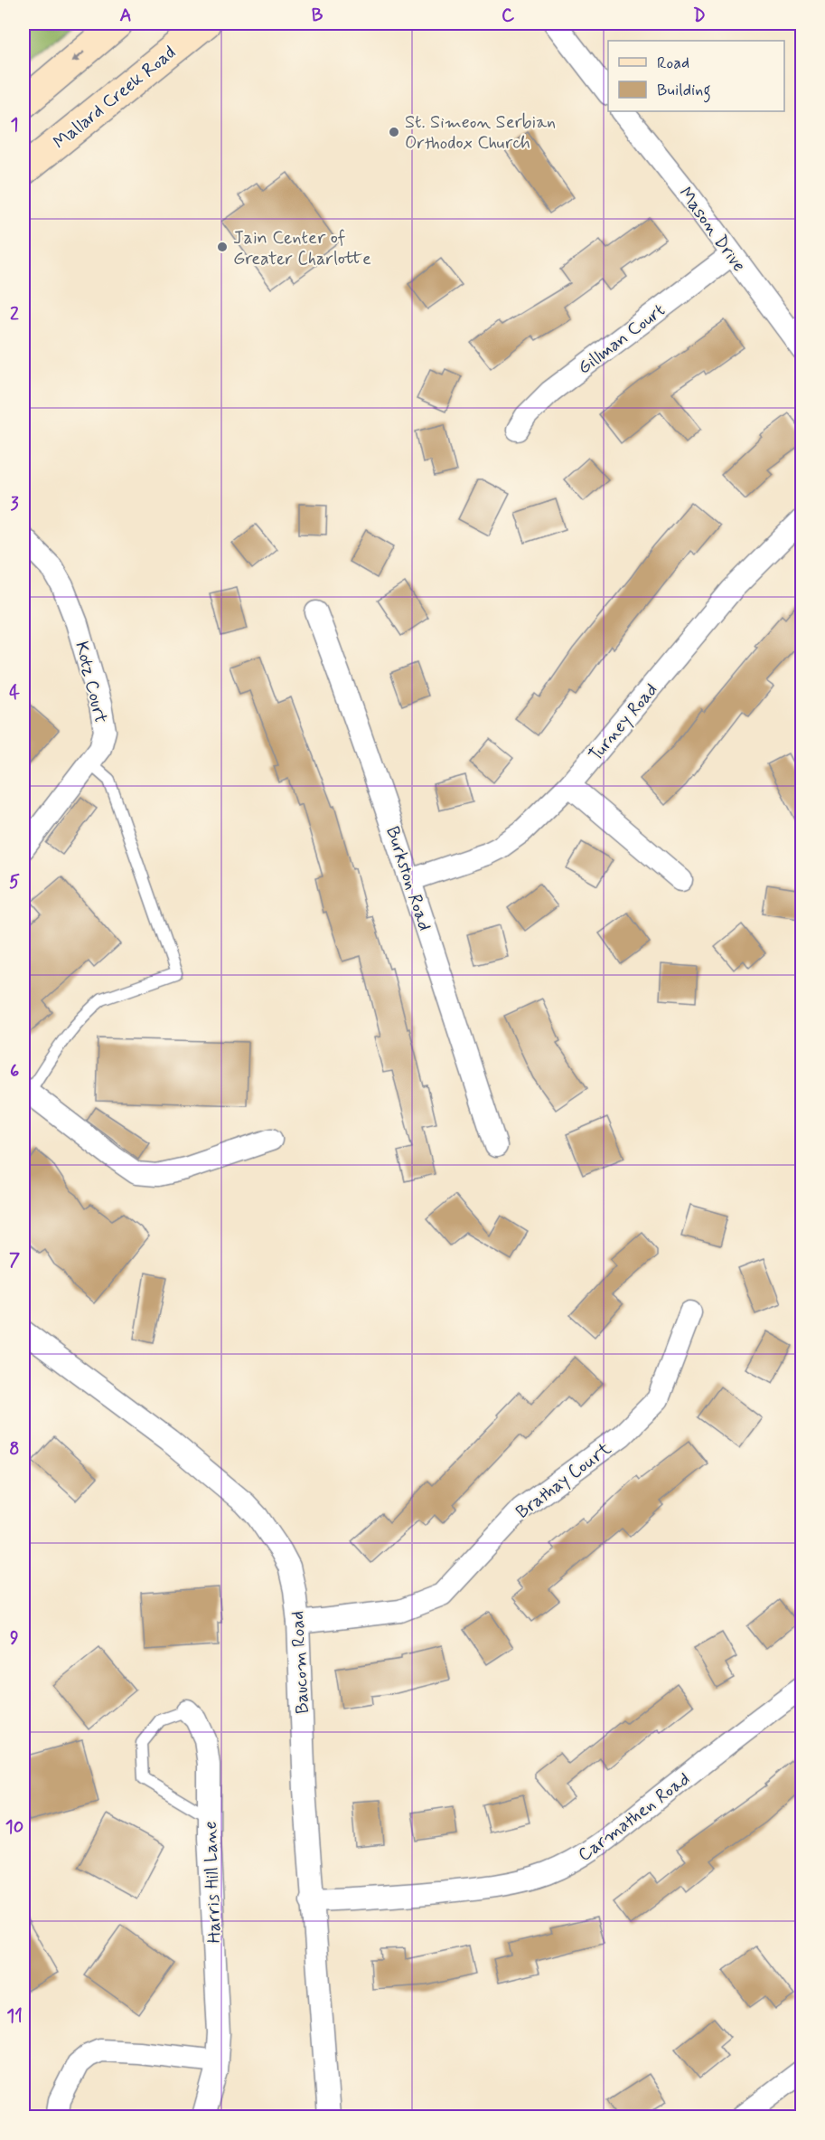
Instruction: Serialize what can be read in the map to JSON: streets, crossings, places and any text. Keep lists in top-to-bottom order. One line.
{"streets":{"main road":["Mallard Creek Road"],"street":["Mason Drive","Gillman Court","Kotz Court","Turney Road","Burkston Road","Brathay Court","Baucom Road","Carmathen Road","Harris Hill Lane"]},"crossings":[["Mason Drive","Gillman Court"],["Turney Road","Burkston Road"],["Brathay Court","Baucom Road"],["Baucom Road","Carmathen Road"]],"places":["St. Simeon Serbian Orthodox Church","Jain Center of Greater Charlotte"],"legend":["Road","Building"],"grid":{"columns":["A","B","C","D"],"rows":["1","2","3","4","5","6","7","8","9","10","11"]}}
